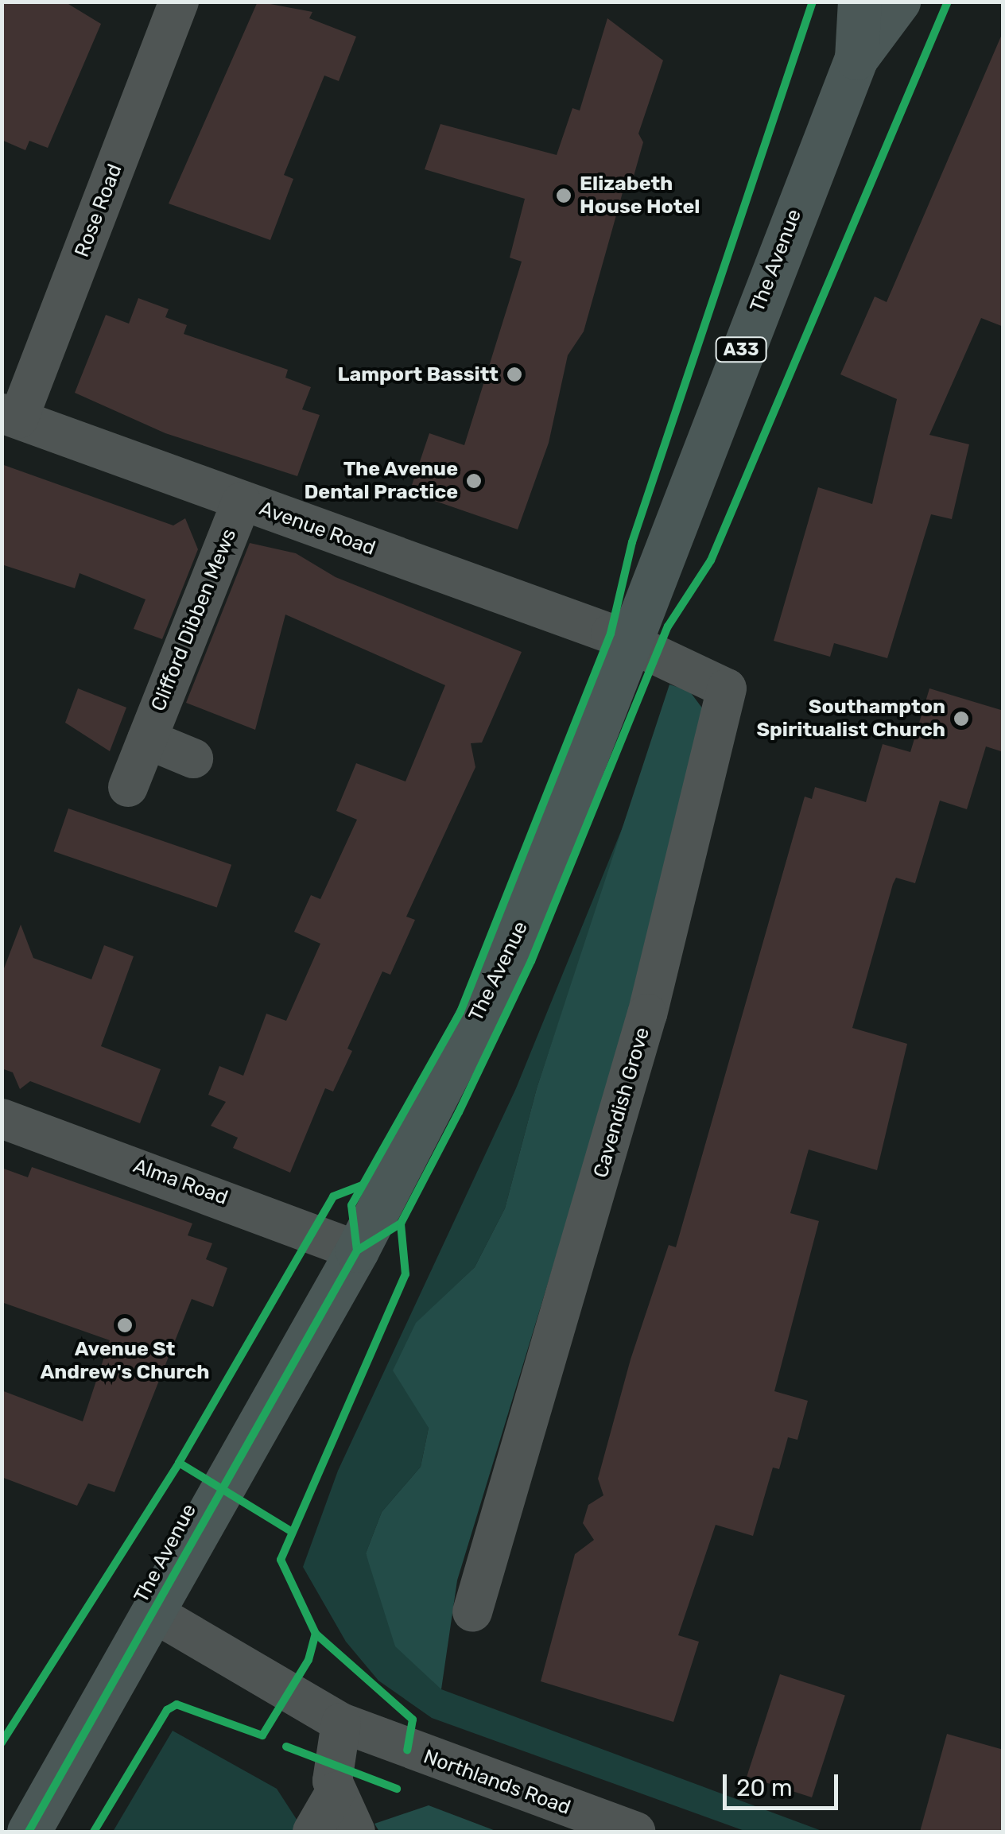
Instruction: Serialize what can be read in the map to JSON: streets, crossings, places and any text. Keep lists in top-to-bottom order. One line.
{"streets":{"main road":["The Avenue","A33"],"street":["Rose Road","Avenue Road","Clifford Dibben Mews","Cavendish Grove","Alma Road","Northlands Road"]},"crossings":[["Rose Road","Avenue Road"],["The Avenue","Avenue Road"],["The Avenue","Cavendish Grove"],["The Avenue","Alma Road"],["The Avenue","Northlands Road"],["Avenue Road","Clifford Dibben Mews"],["Avenue Road","Cavendish Grove"]],"places":["Elizabeth House Hotel","Lamport Bassitt","The Avenue Dental Practice","Southampton Spiritualist Church","Avenue St Andrew's Church"],"scale_bar":"20 m"}
